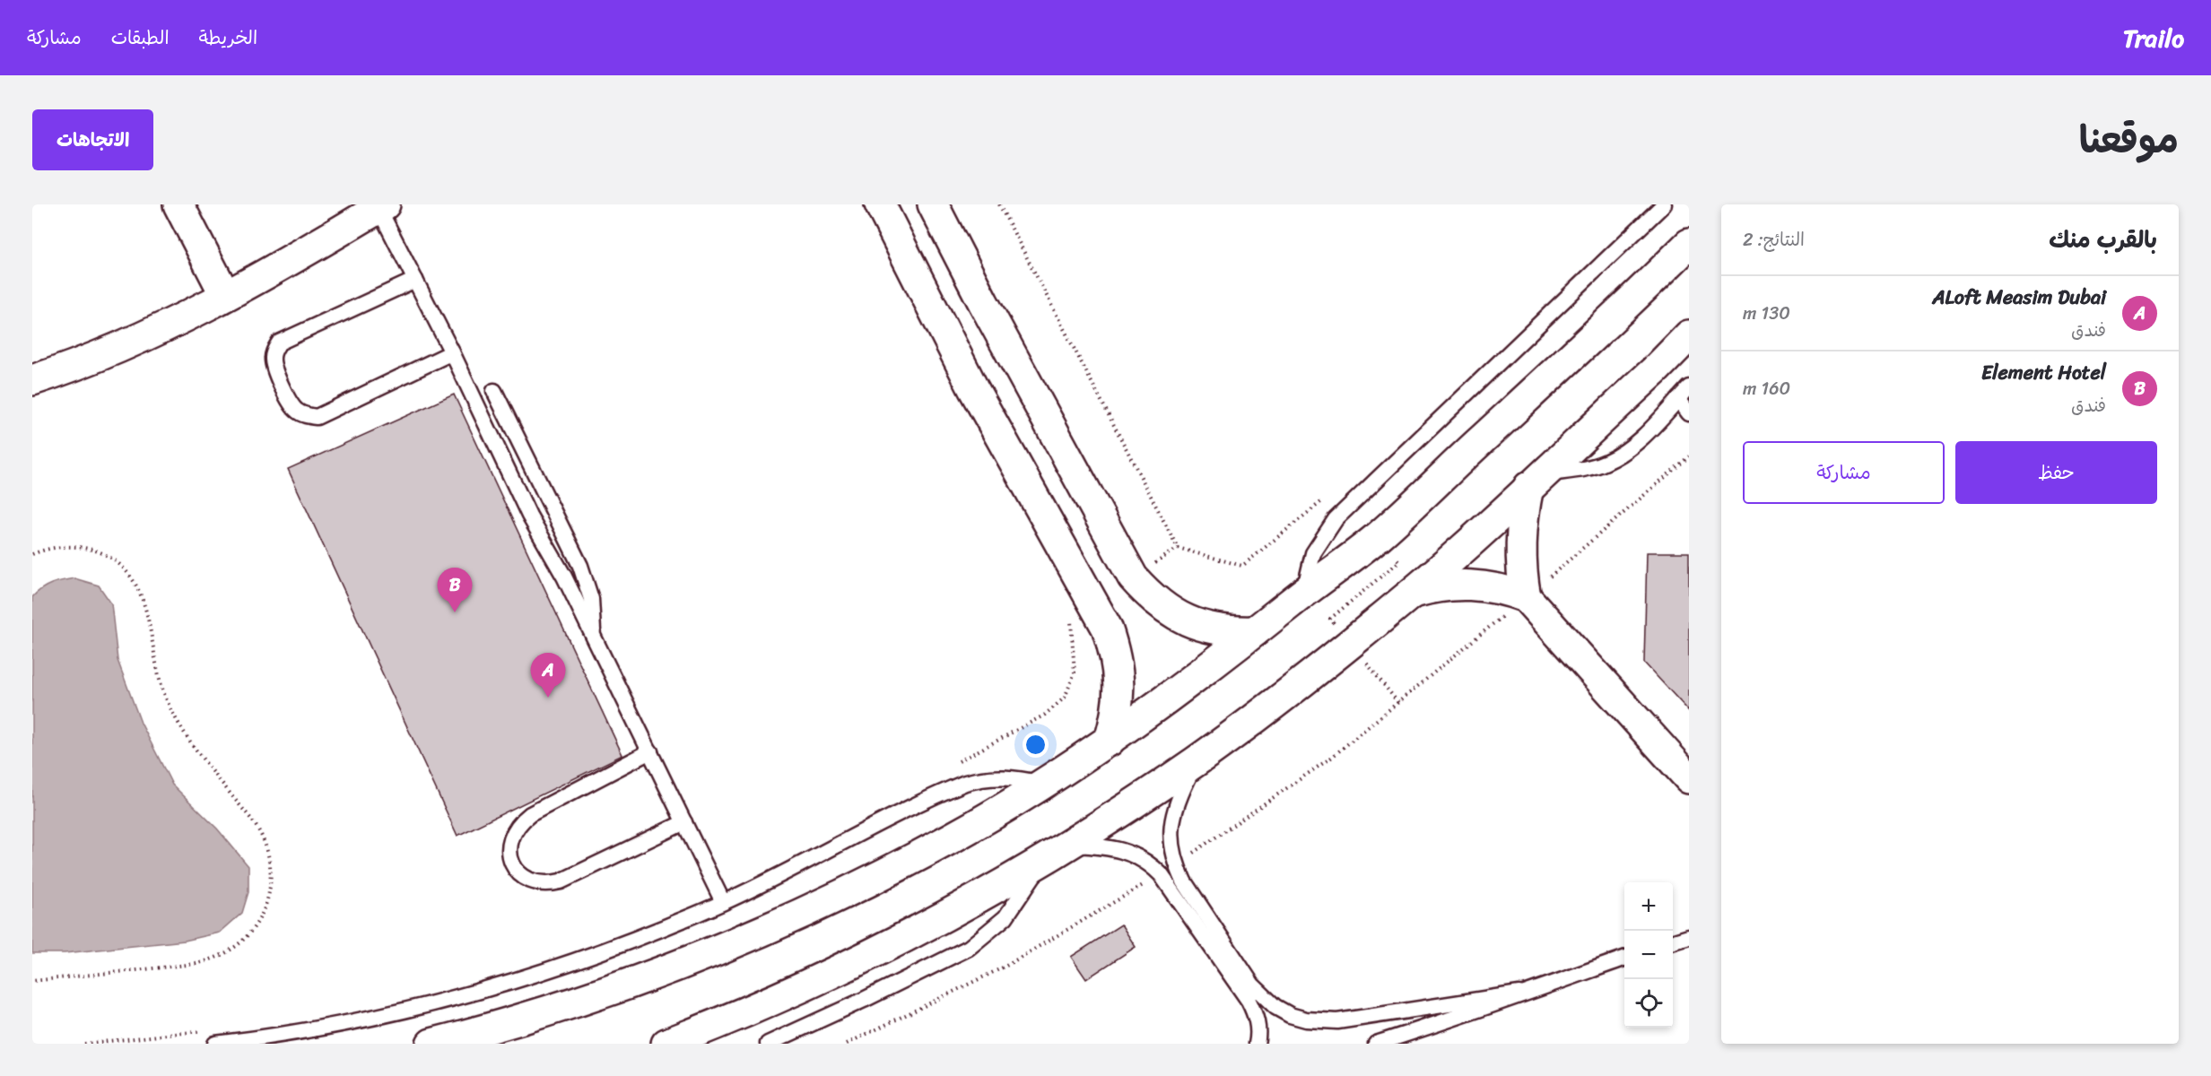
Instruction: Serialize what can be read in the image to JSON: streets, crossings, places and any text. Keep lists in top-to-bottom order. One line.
{"page":{"header":"Trailo","nav":["الخريطة","الطبقات","مشاركة"],"title":"موقعنا","buttons":["الاتجاهات",["حفظ","مشاركة"]],"heading":["بالقرب منك","النتائج: 2"],"list":[{"mark":"A","name":"ALoft Measim Dubai","note":"فندق","value":"130 m"},{"mark":"B","name":"Element Hotel","note":"فندق","value":"160 m"}],"pins":["B","A"],"map_buttons":["+","−"]}}
